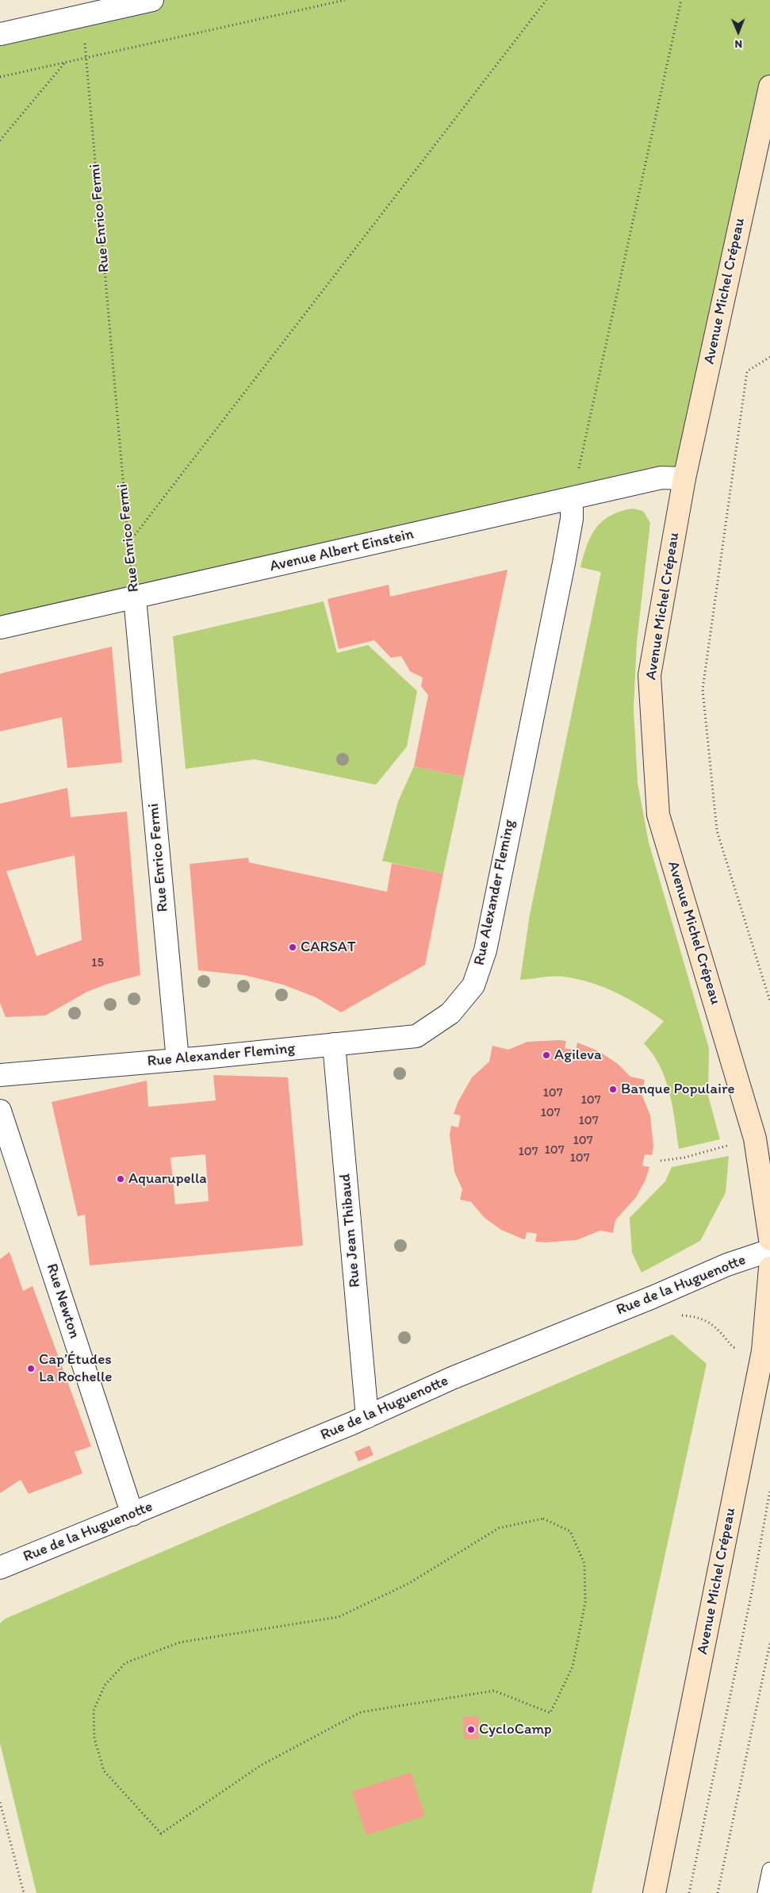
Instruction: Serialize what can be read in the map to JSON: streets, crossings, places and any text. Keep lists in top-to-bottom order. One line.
{"streets":{"street":["Rue Enrico Fermi","Avenue Michel Crépeau","Avenue Albert Einstein","Rue Alexander Fleming","Rue Jean Thibaud","Rue de la Huguenotte","Rue Newton"]},"crossings":[["Rue Enrico Fermi","Avenue Albert Einstein"],["Rue Enrico Fermi","Rue Alexander Fleming"],["Avenue Michel Crépeau","Avenue Albert Einstein"],["Avenue Albert Einstein","Rue Alexander Fleming"],["Rue Alexander Fleming","Rue Jean Thibaud"],["Rue Jean Thibaud","Rue de la Huguenotte"],["Rue de la Huguenotte","Rue Newton"]],"places":["CARSAT","Agileva","Banque Populaire","Aquarupella","Cap’Études La Rochelle","CycloCamp"],"house_numbers":["15","107","107","107","107","107","107","107","107"],"north":"bottom"}
